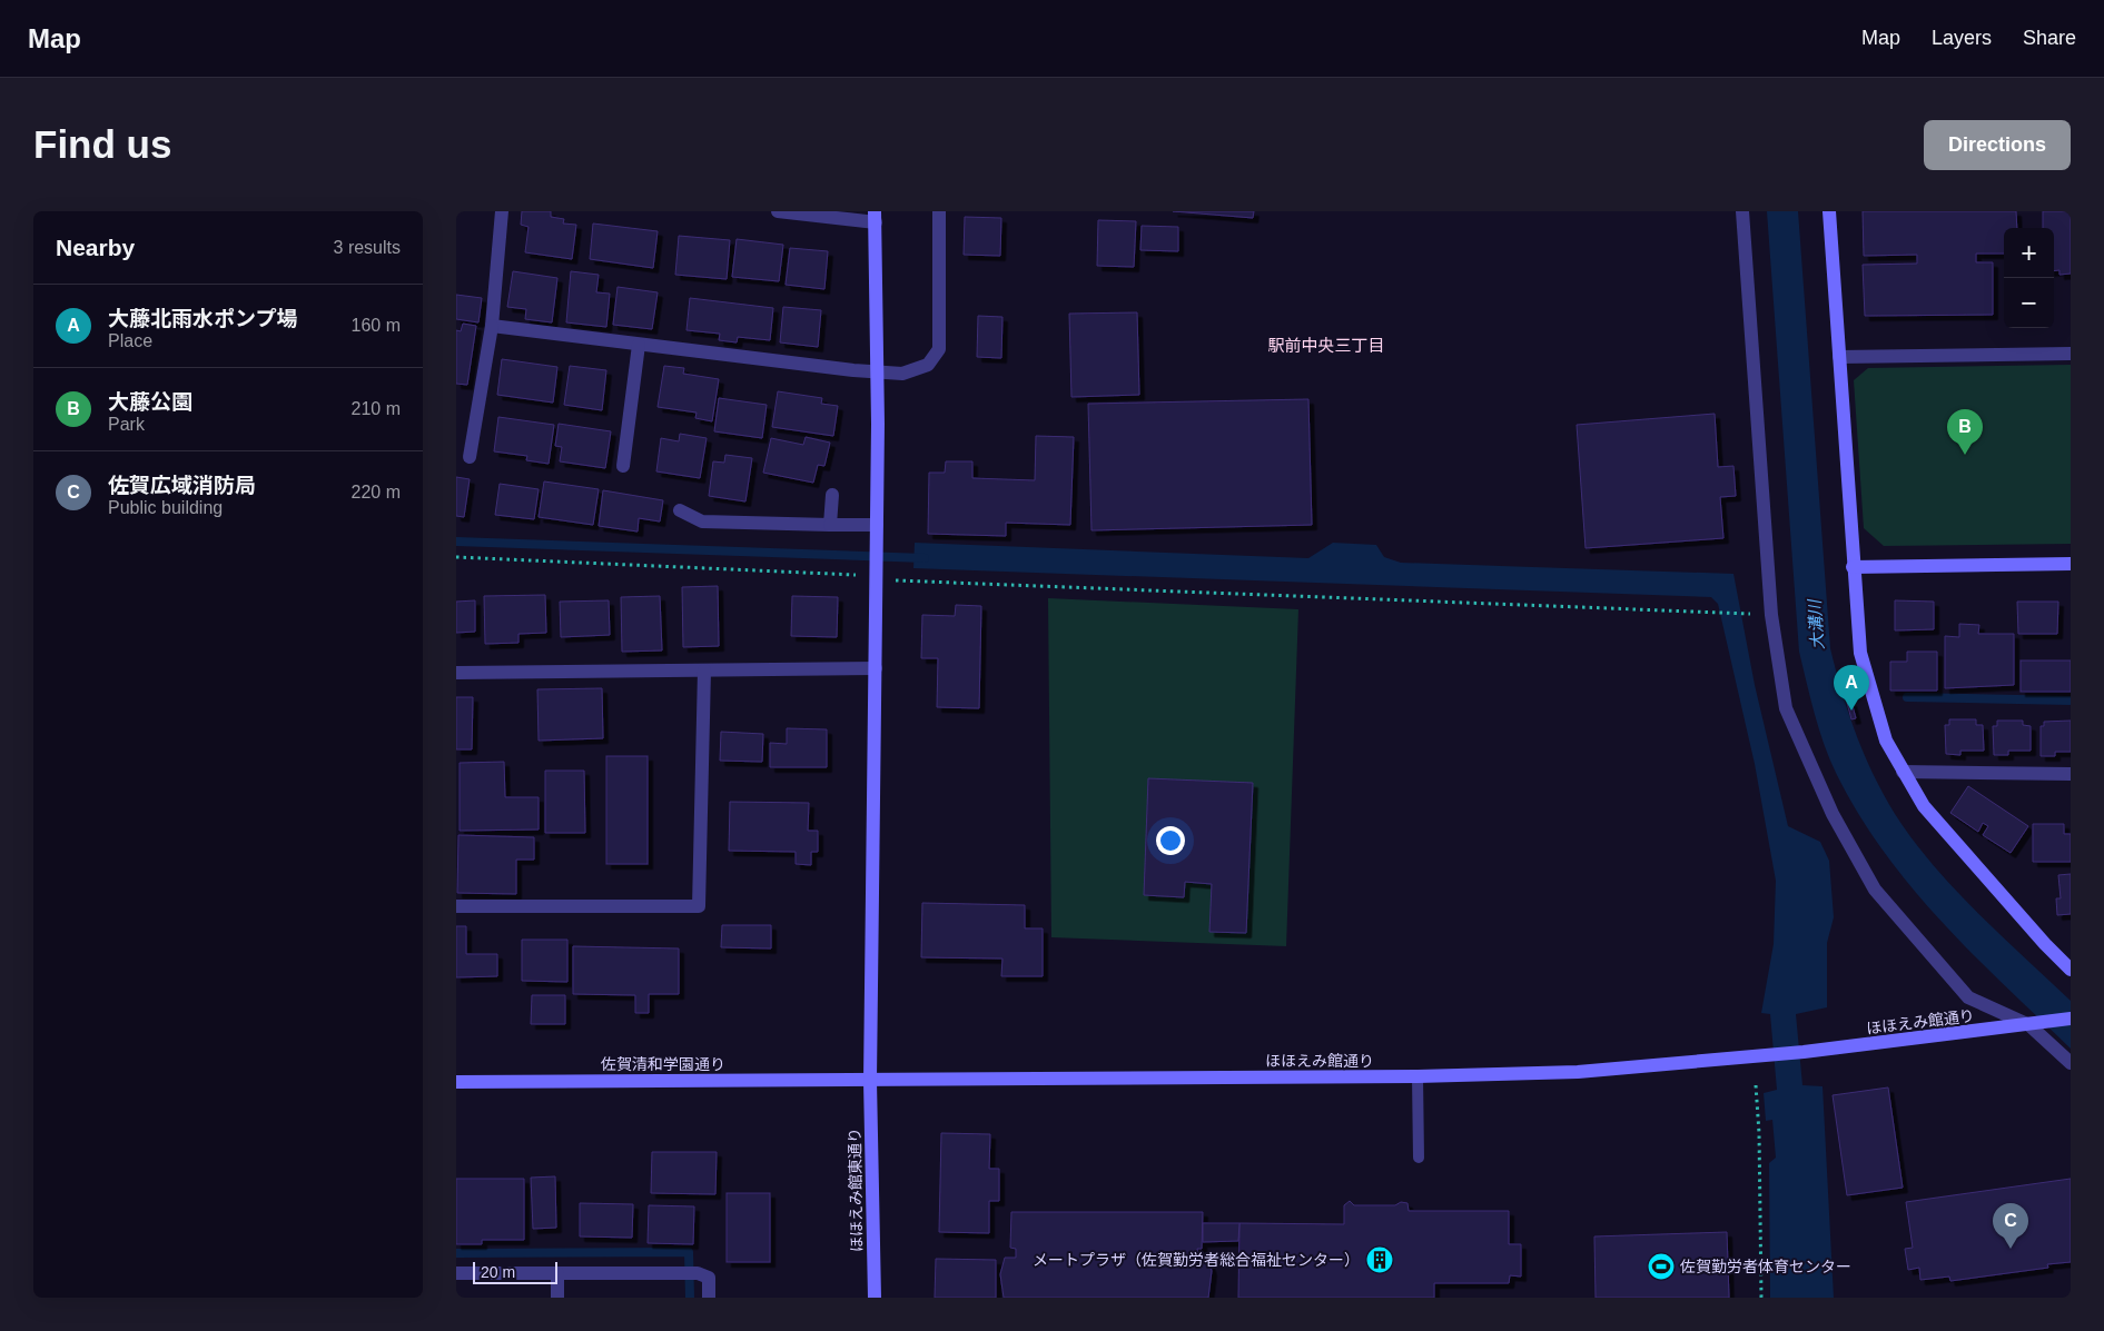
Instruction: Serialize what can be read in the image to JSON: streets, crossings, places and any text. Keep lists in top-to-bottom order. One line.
{"streets":{"street":["ほほえみ館通り","佐賀清和学園通り","ほほえみ館東通り"]},"crossings":[["ほほえみ館通り","佐賀清和学園通り"],["ほほえみ館通り","ほほえみ館東通り"],["佐賀清和学園通り","ほほえみ館東通り"]],"districts":["駅前中央三丁目"],"water":["大溝川"],"places":{"building":["メートプラザ（佐賀勤労者総合福祉センター）"],"sports":["佐賀勤労者体育センター"]},"scale_bar":"20 m","page":{"header":"Map","nav":["Map","Layers","Share"],"buttons":"Directions","title":"Find us","heading":["Nearby","3 results"],"map_buttons":["+","−"],"list":[{"mark":"A","name":"大藤北雨水ポンプ場","note":"Place","value":"160 m"},{"mark":"B","name":"大藤公園","note":"Park","value":"210 m"},{"mark":"C","name":"佐賀広域消防局","note":"Public building","value":"220 m"}],"pins":["B","A","C"],"scale":"20 m"}}
